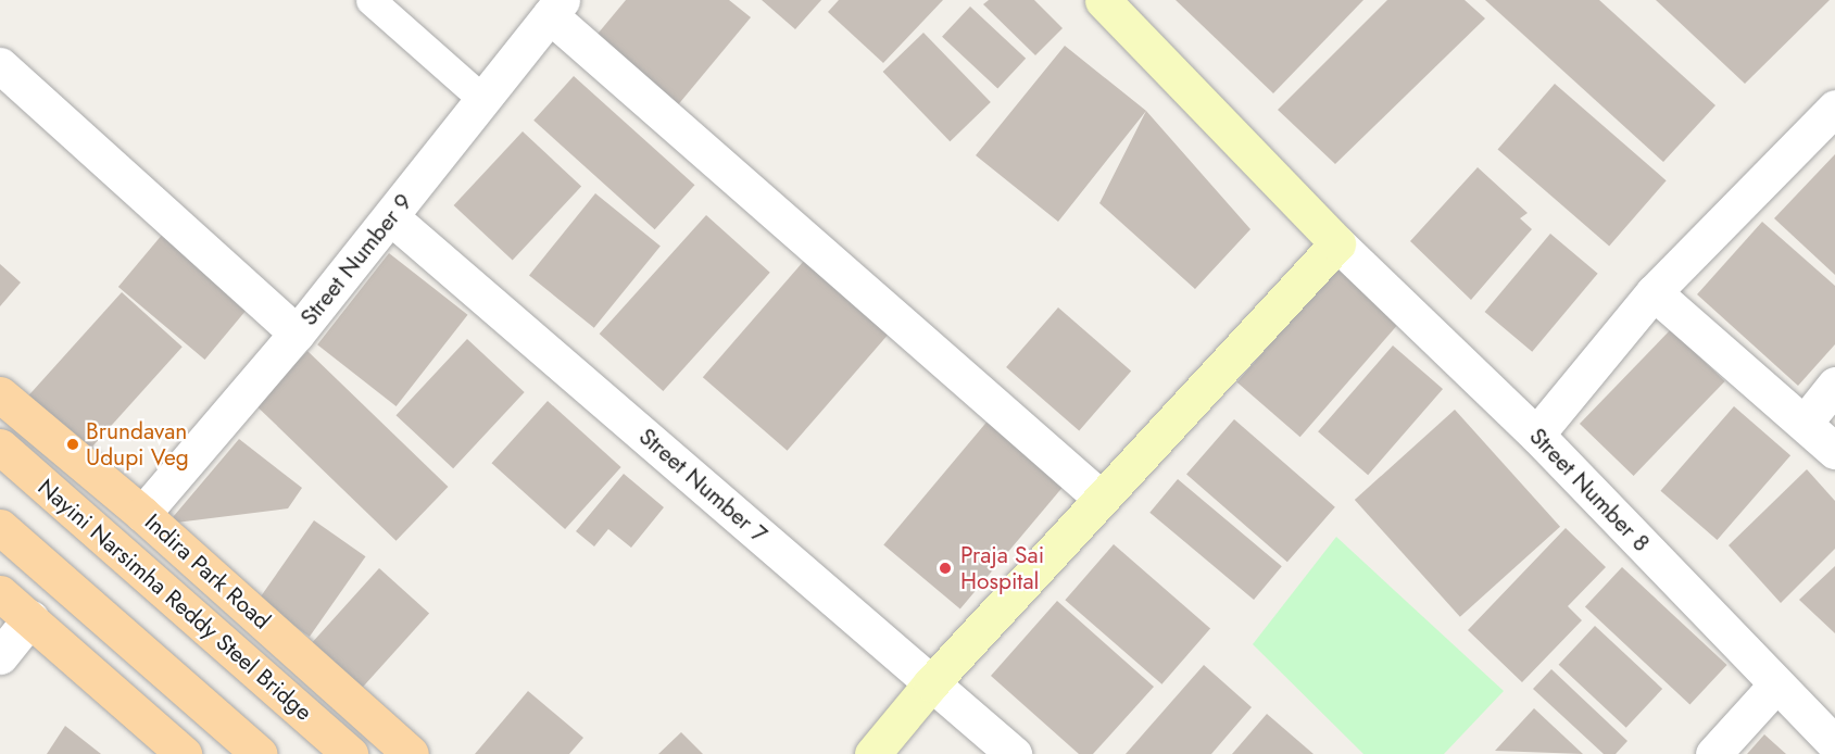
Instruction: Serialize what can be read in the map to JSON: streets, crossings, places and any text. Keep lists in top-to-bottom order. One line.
{"streets":{"main road":["Indira Park Road","Nayini Narsimha Reddy Steel Bridge"],"street":["Street Number 9","Street Number 7","Street Number 8"]},"crossings":[["Street Number 9","Street Number 7"],["Street Number 9","Indira Park Road"]],"places":["Brundavan Udupi Veg","Praja Sai Hospital"]}
